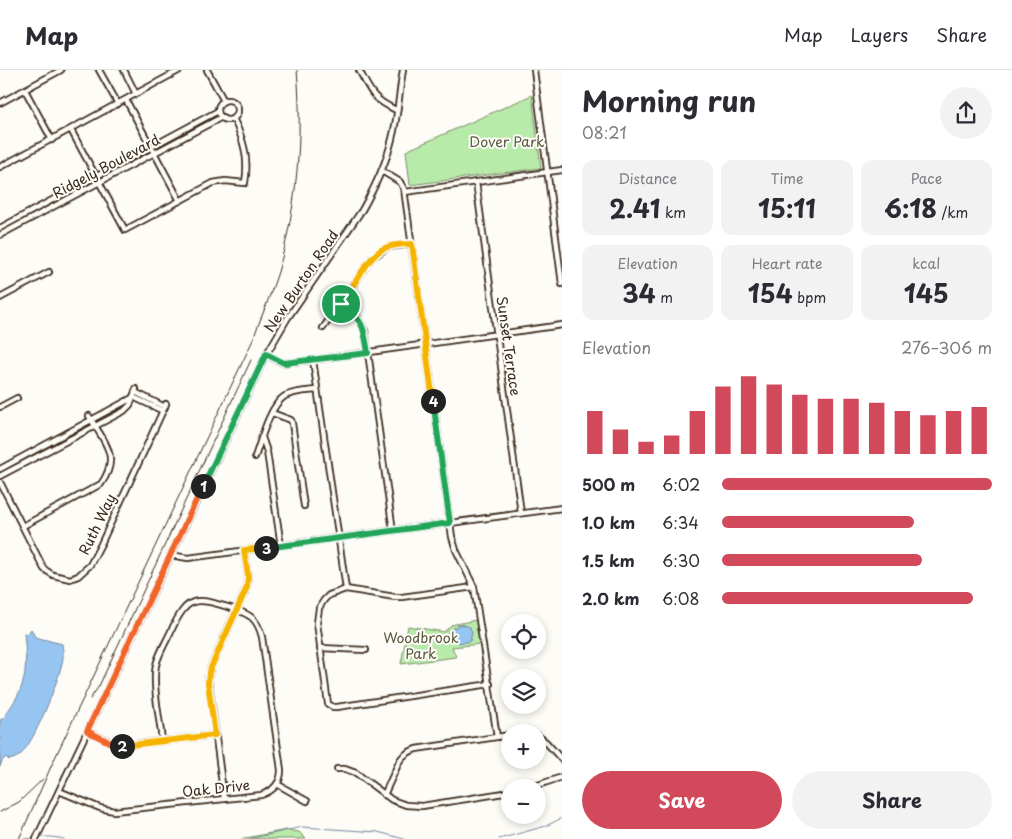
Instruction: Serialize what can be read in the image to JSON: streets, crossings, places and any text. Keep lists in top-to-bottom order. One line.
{"streets":{"street":["Ridgely Boulevard","New Burton Road","Sunset Terrace","Ruth Way","Oak Drive"]},"crossings":[["New Burton Road","Oak Drive"]],"parks":["Dover Park","Woodbrook Park"],"page":{"header":"Map","nav":["Map","Layers","Share"],"heading":["Morning run","08:21"],"stats":[["Distance","2.41 km"],["Time","15:11"],["Pace","6:18 /km"],["Elevation","34 m"],["Heart rate","154 bpm"],["kcal","145"]],"chart":["Elevation","276–306 m"],"pins":["4","1","3","2"],"list":[{"name":"500 m","note":"6:02"},{"name":"1.0 km","note":"6:34"},{"name":"1.5 km","note":"6:30"},{"name":"2.0 km","note":"6:08"}],"map_buttons":["+","−"],"buttons":["Save","Share"]}}
